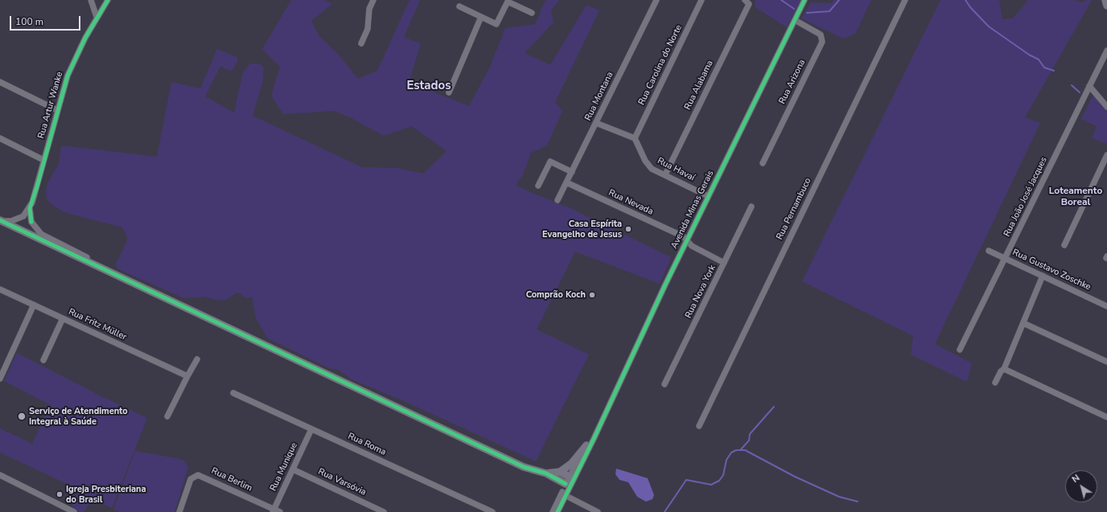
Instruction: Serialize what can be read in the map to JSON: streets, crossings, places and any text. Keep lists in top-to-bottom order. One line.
{"streets":{"street":["Rua Carolina do Norte","Rua Arizona","Rua Alabama","Rua Montana","Rua Artur Wanke","Rua Havaí","Rua João José Jacques","Rua Nevada","Rua Pernambuco","Avenida Minas Gerais","Rua Gustavo Zoschke","Rua Nova York","Rua Fritz Müller","Rua Roma","Rua Munique","Rua Berlim","Rua Varsóvia"]},"crossings":[["Rua Carolina do Norte","Rua Havaí"],["Rua Arizona","Avenida Minas Gerais"],["Rua Alabama","Rua Havaí"],["Rua Montana","Rua Nevada"],["Rua Havaí","Avenida Minas Gerais"],["Rua João José Jacques","Rua Gustavo Zoschke"],["Rua Nevada","Avenida Minas Gerais"],["Rua Nevada","Rua Nova York"],["Rua Roma","Rua Munique"],["Rua Munique","Rua Berlim"],["Rua Munique","Rua Varsóvia"]],"districts":["Estados","Loteamento Boreal"],"places":["Casa Espírita Evangelho de Jesus","Comprão Koch","Serviço de Atendimento Integral à Saúde","Igreja Presbiteriana do Brasil"],"scale_bar":"100 m","north":"top left"}
